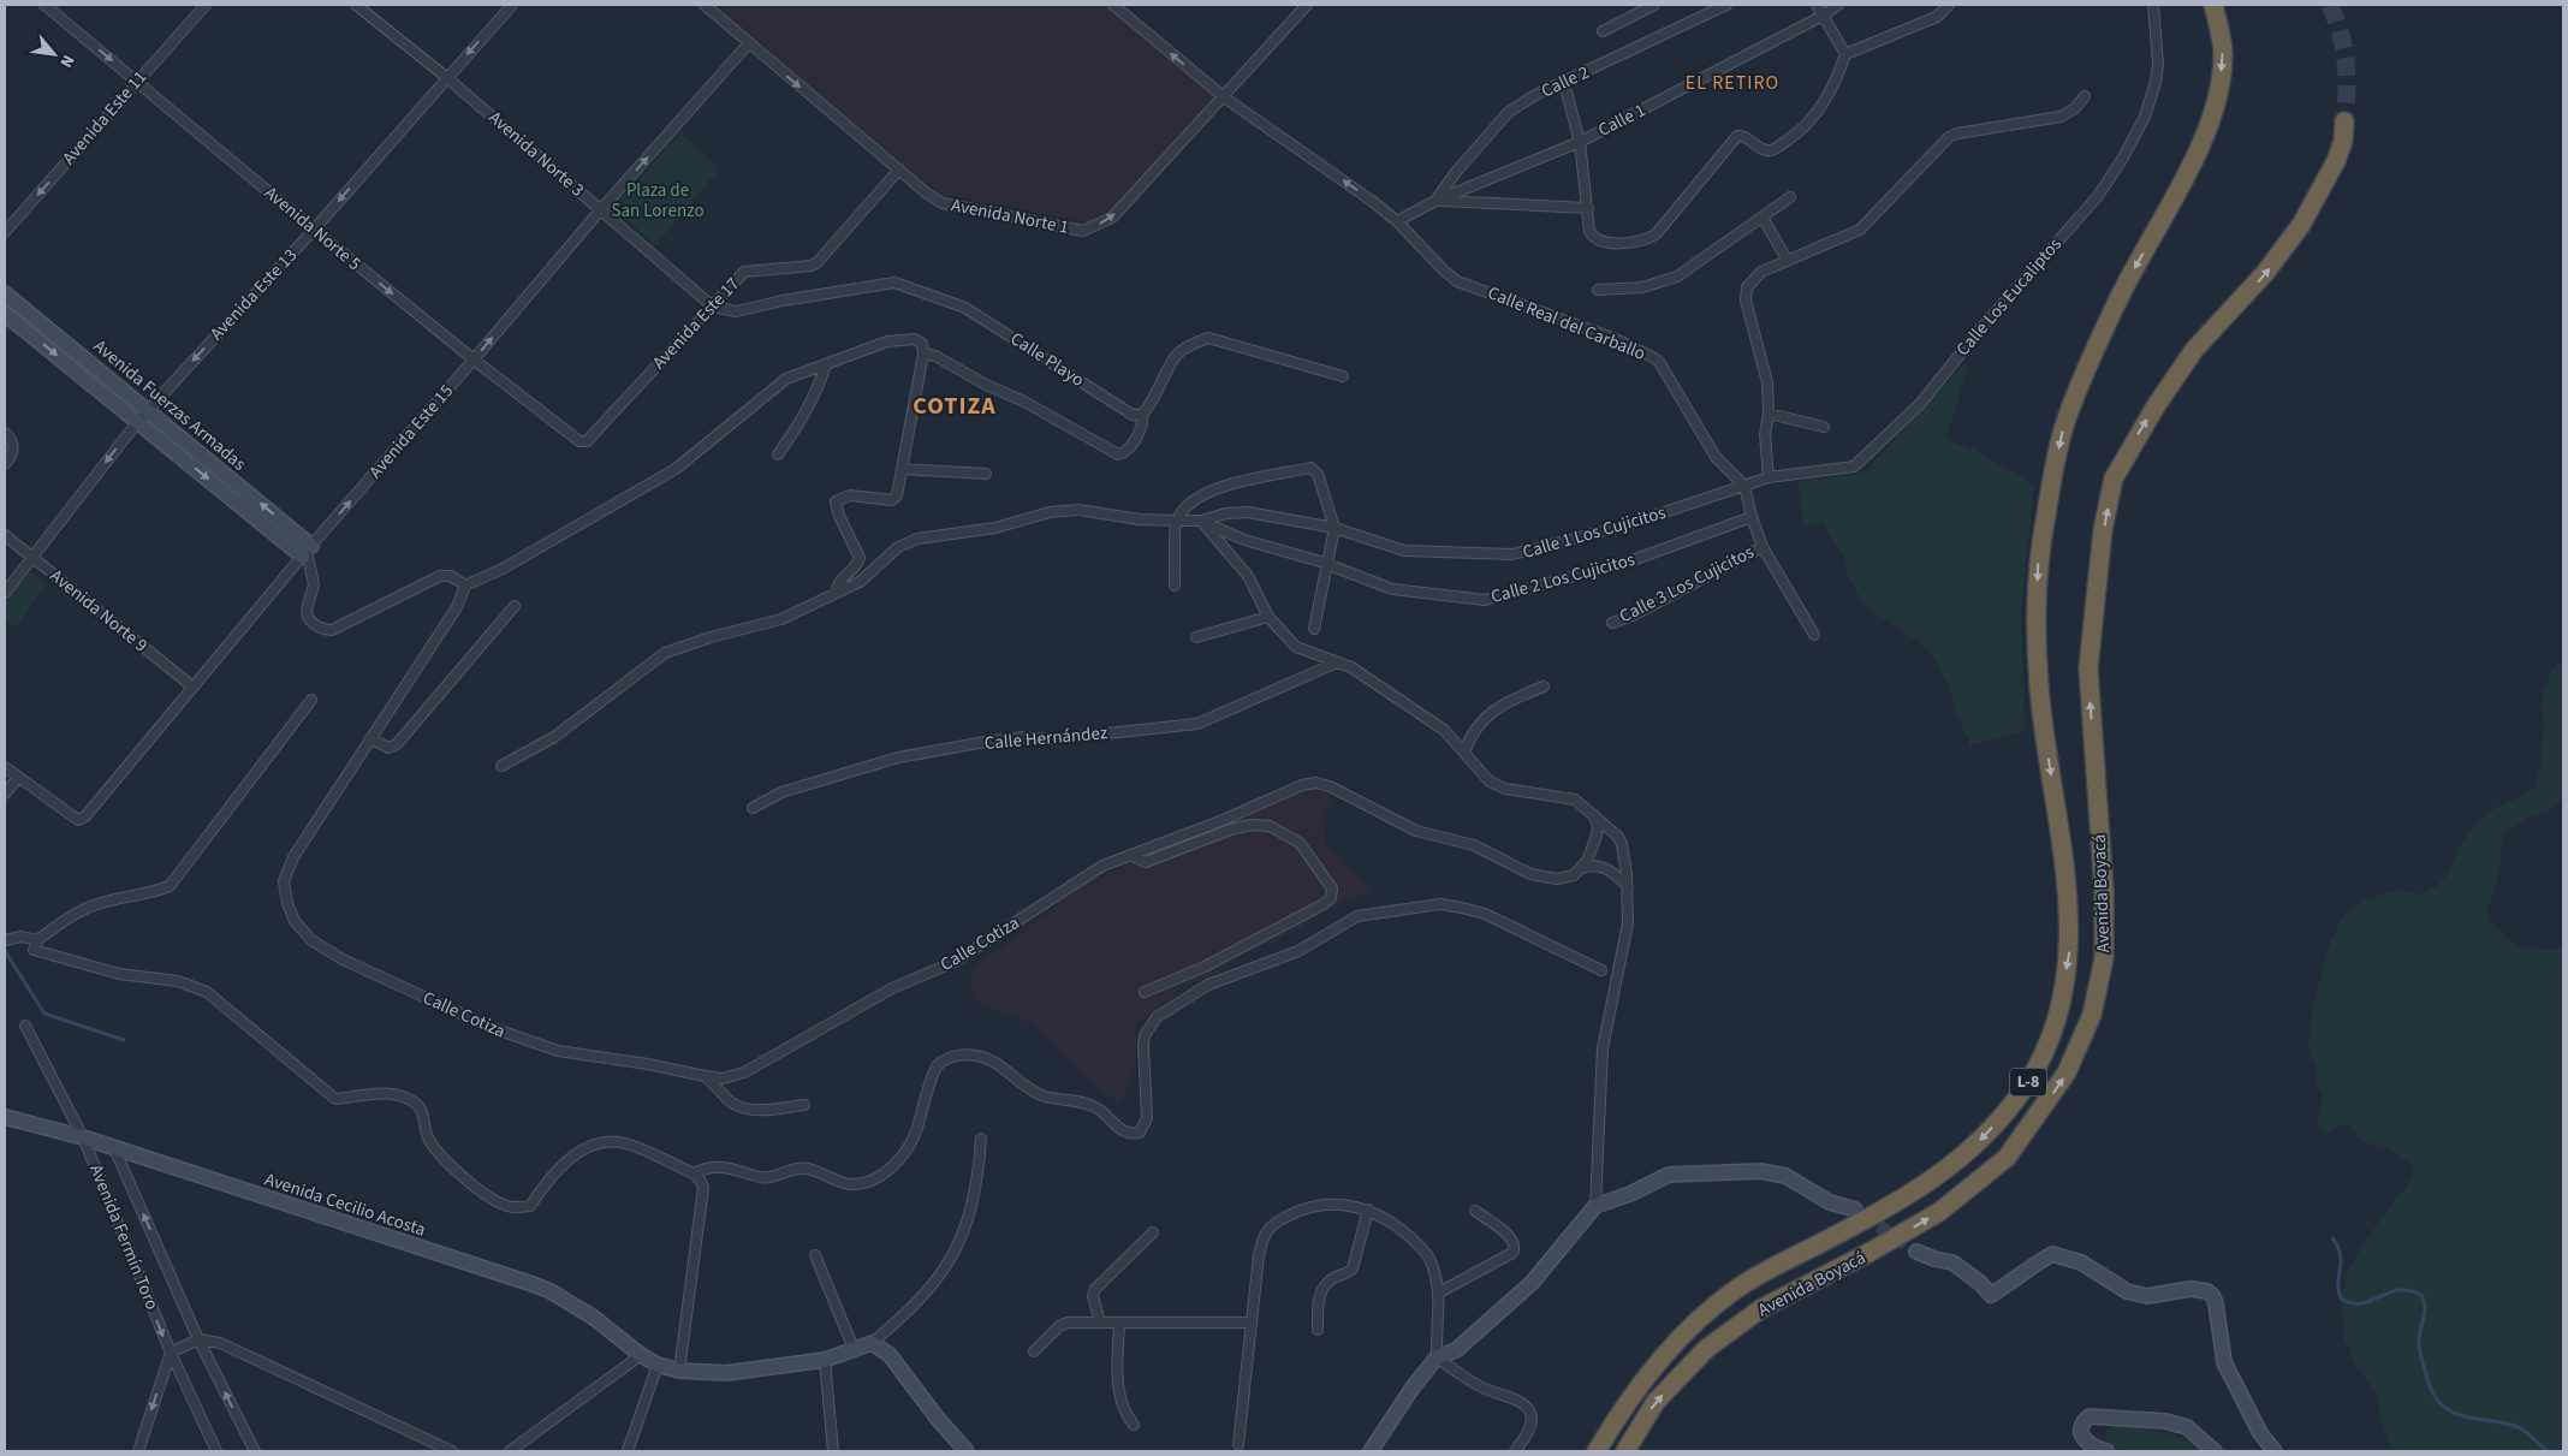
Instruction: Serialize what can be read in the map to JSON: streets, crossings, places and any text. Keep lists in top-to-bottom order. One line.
{"streets":{"highway":["Avenida Boyacá","L-8"],"main road":["Avenida Fuerzas Armadas","Avenida Cecilio Acosta"],"street":["Calle 2","Avenida Este 11","Calle 1","Avenida Norte 3","Avenida Norte 1","Avenida Norte 5","Avenida Este 13","Calle Los Eucaliptos","Avenida Este 17","Calle Real del Carballo","Calle Playo","Avenida Este 15","Calle 1 Los Cujicitos","Calle 2 Los Cujicitos","Calle 3 Los Cujicitos","Avenida Norte 9","Calle Hernández","Calle Cotiza","Avenida Fermín Toro"]},"crossings":[["Calle 2","Calle 1"],["Avenida Este 11","Avenida Norte 5"],["Calle 1","Calle Real del Carballo"],["Avenida Norte 3","Avenida Este 13"],["Avenida Norte 3","Avenida Este 17"],["Avenida Norte 3","Calle Playo"],["Avenida Norte 3","Avenida Este 15"],["Avenida Norte 1","Avenida Este 17"],["Avenida Norte 1","Calle Real del Carballo"],["Avenida Norte 1","Avenida Este 15"],["Avenida Norte 5","Avenida Este 13"],["Avenida Norte 5","Avenida Este 17"],["Avenida Norte 5","Avenida Este 15"],["Avenida Este 13","Avenida Fuerzas Armadas"],["Avenida Este 13","Avenida Norte 9"],["Calle Los Eucaliptos","Calle Real del Carballo"],["Calle Los Eucaliptos","Calle 1 Los Cujicitos"],["Avenida Este 17","Calle Playo"],["Calle Real del Carballo","Calle 1 Los Cujicitos"],["Avenida Fuerzas Armadas","Avenida Este 15"],["Avenida Este 15","Avenida Norte 9"],["Calle 1 Los Cujicitos","Calle 2 Los Cujicitos"],["Avenida Cecilio Acosta","Avenida Fermín Toro"]],"one_way":["Avenida Este 11","Avenida Norte 1","Avenida Norte 5","Avenida Este 13","Calle Real del Carballo","Avenida Este 15"],"districts":["EL RETIRO","COTIZA"],"parks":["Plaza de San Lorenzo"],"north":"bottom right"}
